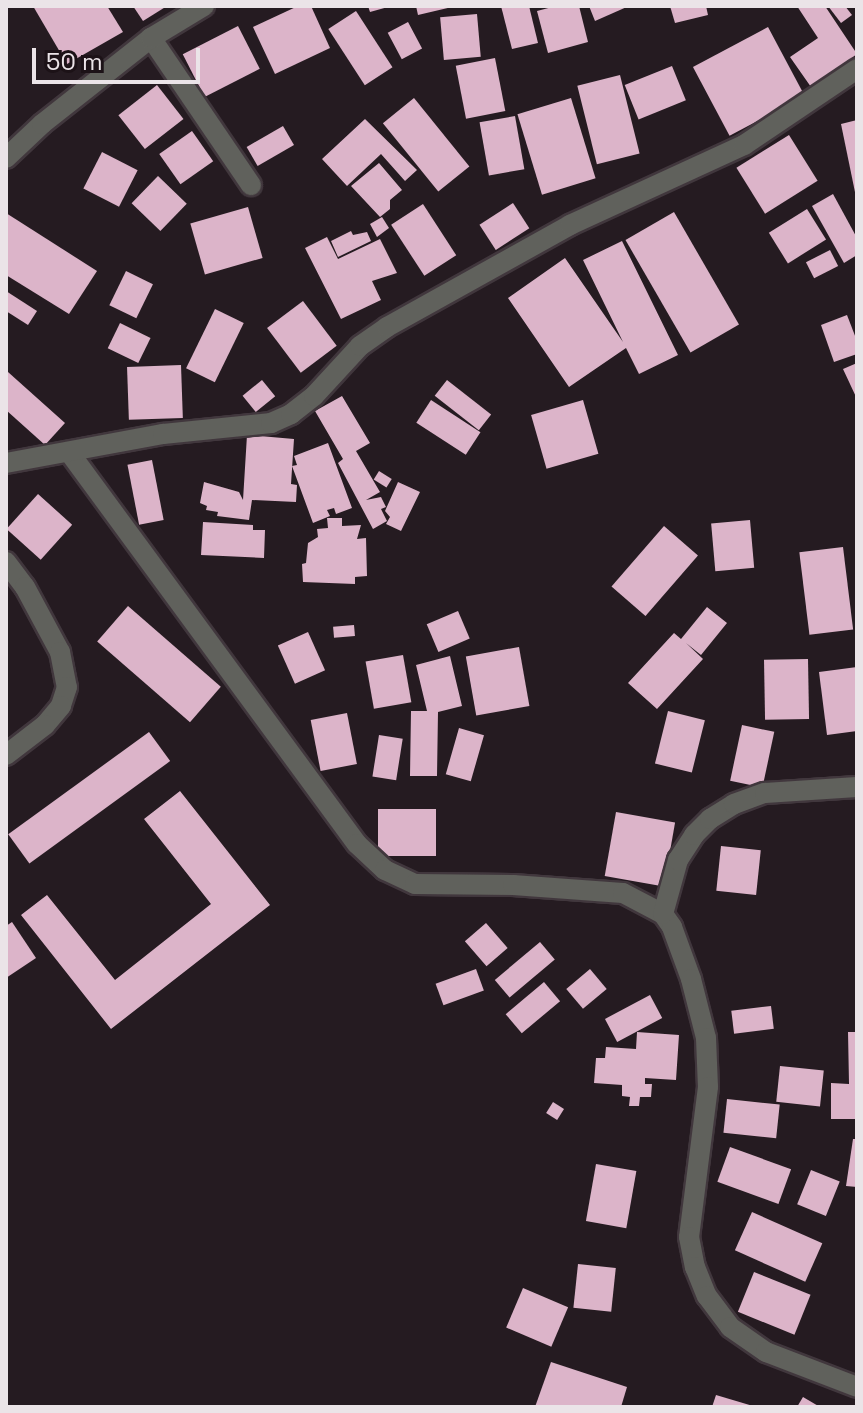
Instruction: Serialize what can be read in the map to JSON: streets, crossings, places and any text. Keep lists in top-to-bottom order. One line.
{"scale_bar":"50 m"}
